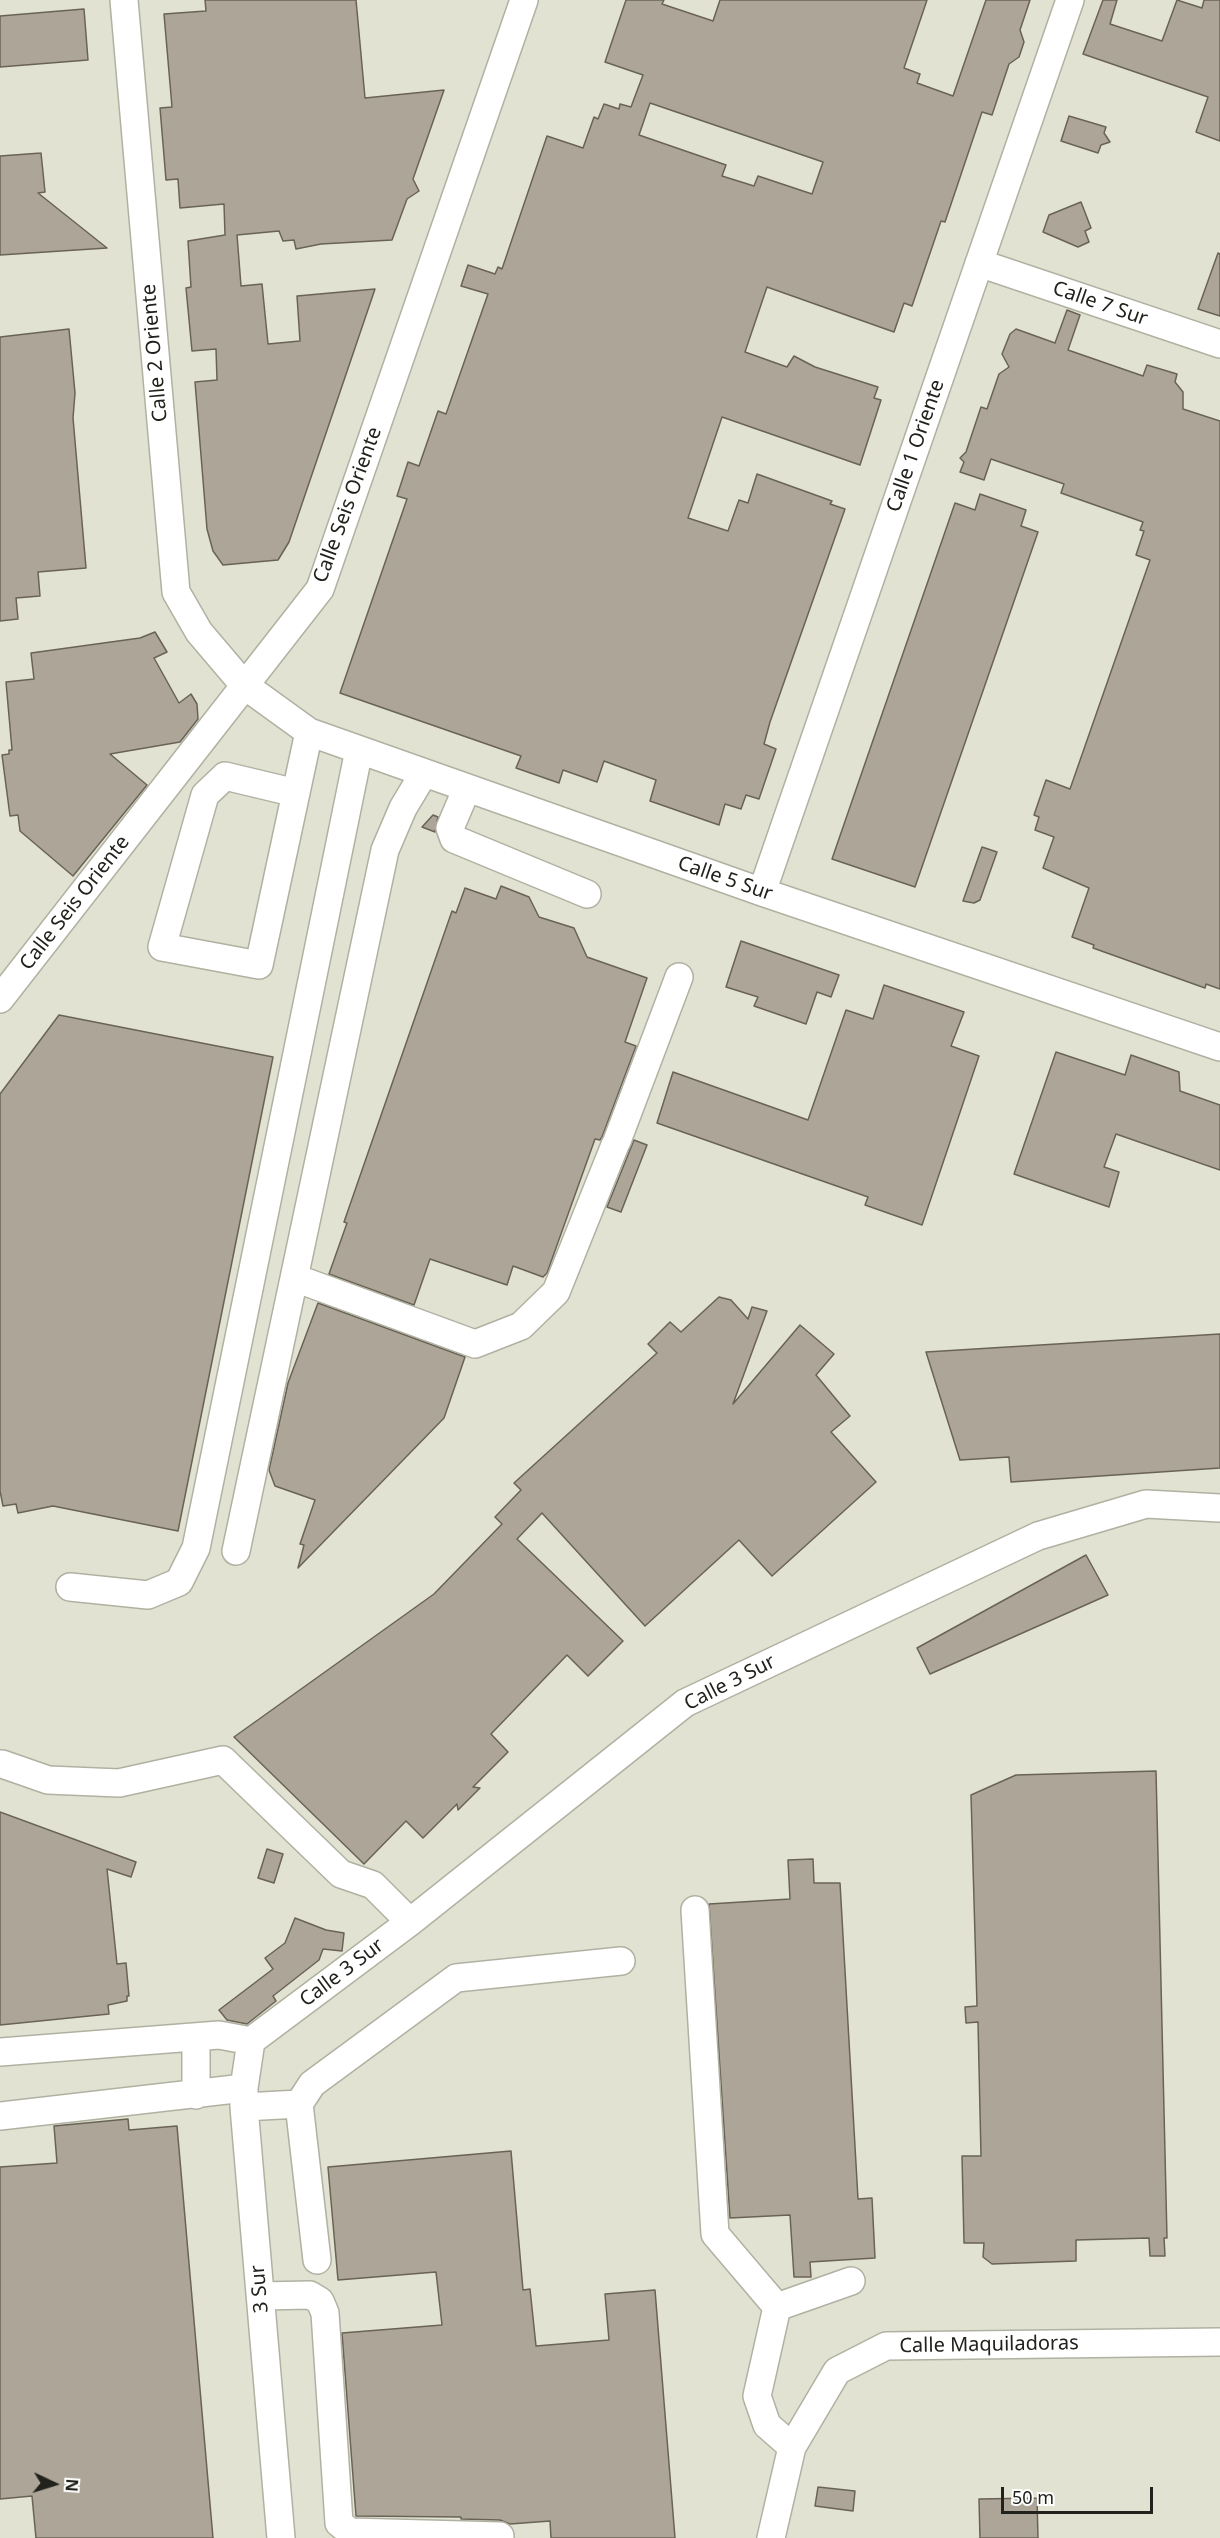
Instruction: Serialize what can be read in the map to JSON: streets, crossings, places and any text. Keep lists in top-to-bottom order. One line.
{"streets":{"street":["Calle 7 Sur","Calle 2 Oriente","Calle 1 Oriente","Calle Seis Oriente","Calle 5 Sur","Calle 3 Sur","3 Sur","Calle Maquiladoras"]},"crossings":[["Calle 7 Sur","Calle 1 Oriente"],["Calle 2 Oriente","Calle Seis Oriente"],["Calle 2 Oriente","Calle 5 Sur"],["Calle 1 Oriente","Calle 5 Sur"],["Calle Seis Oriente","Calle 5 Sur"],["Calle 3 Sur","3 Sur"]],"scale_bar":"50 m","north":"right"}
